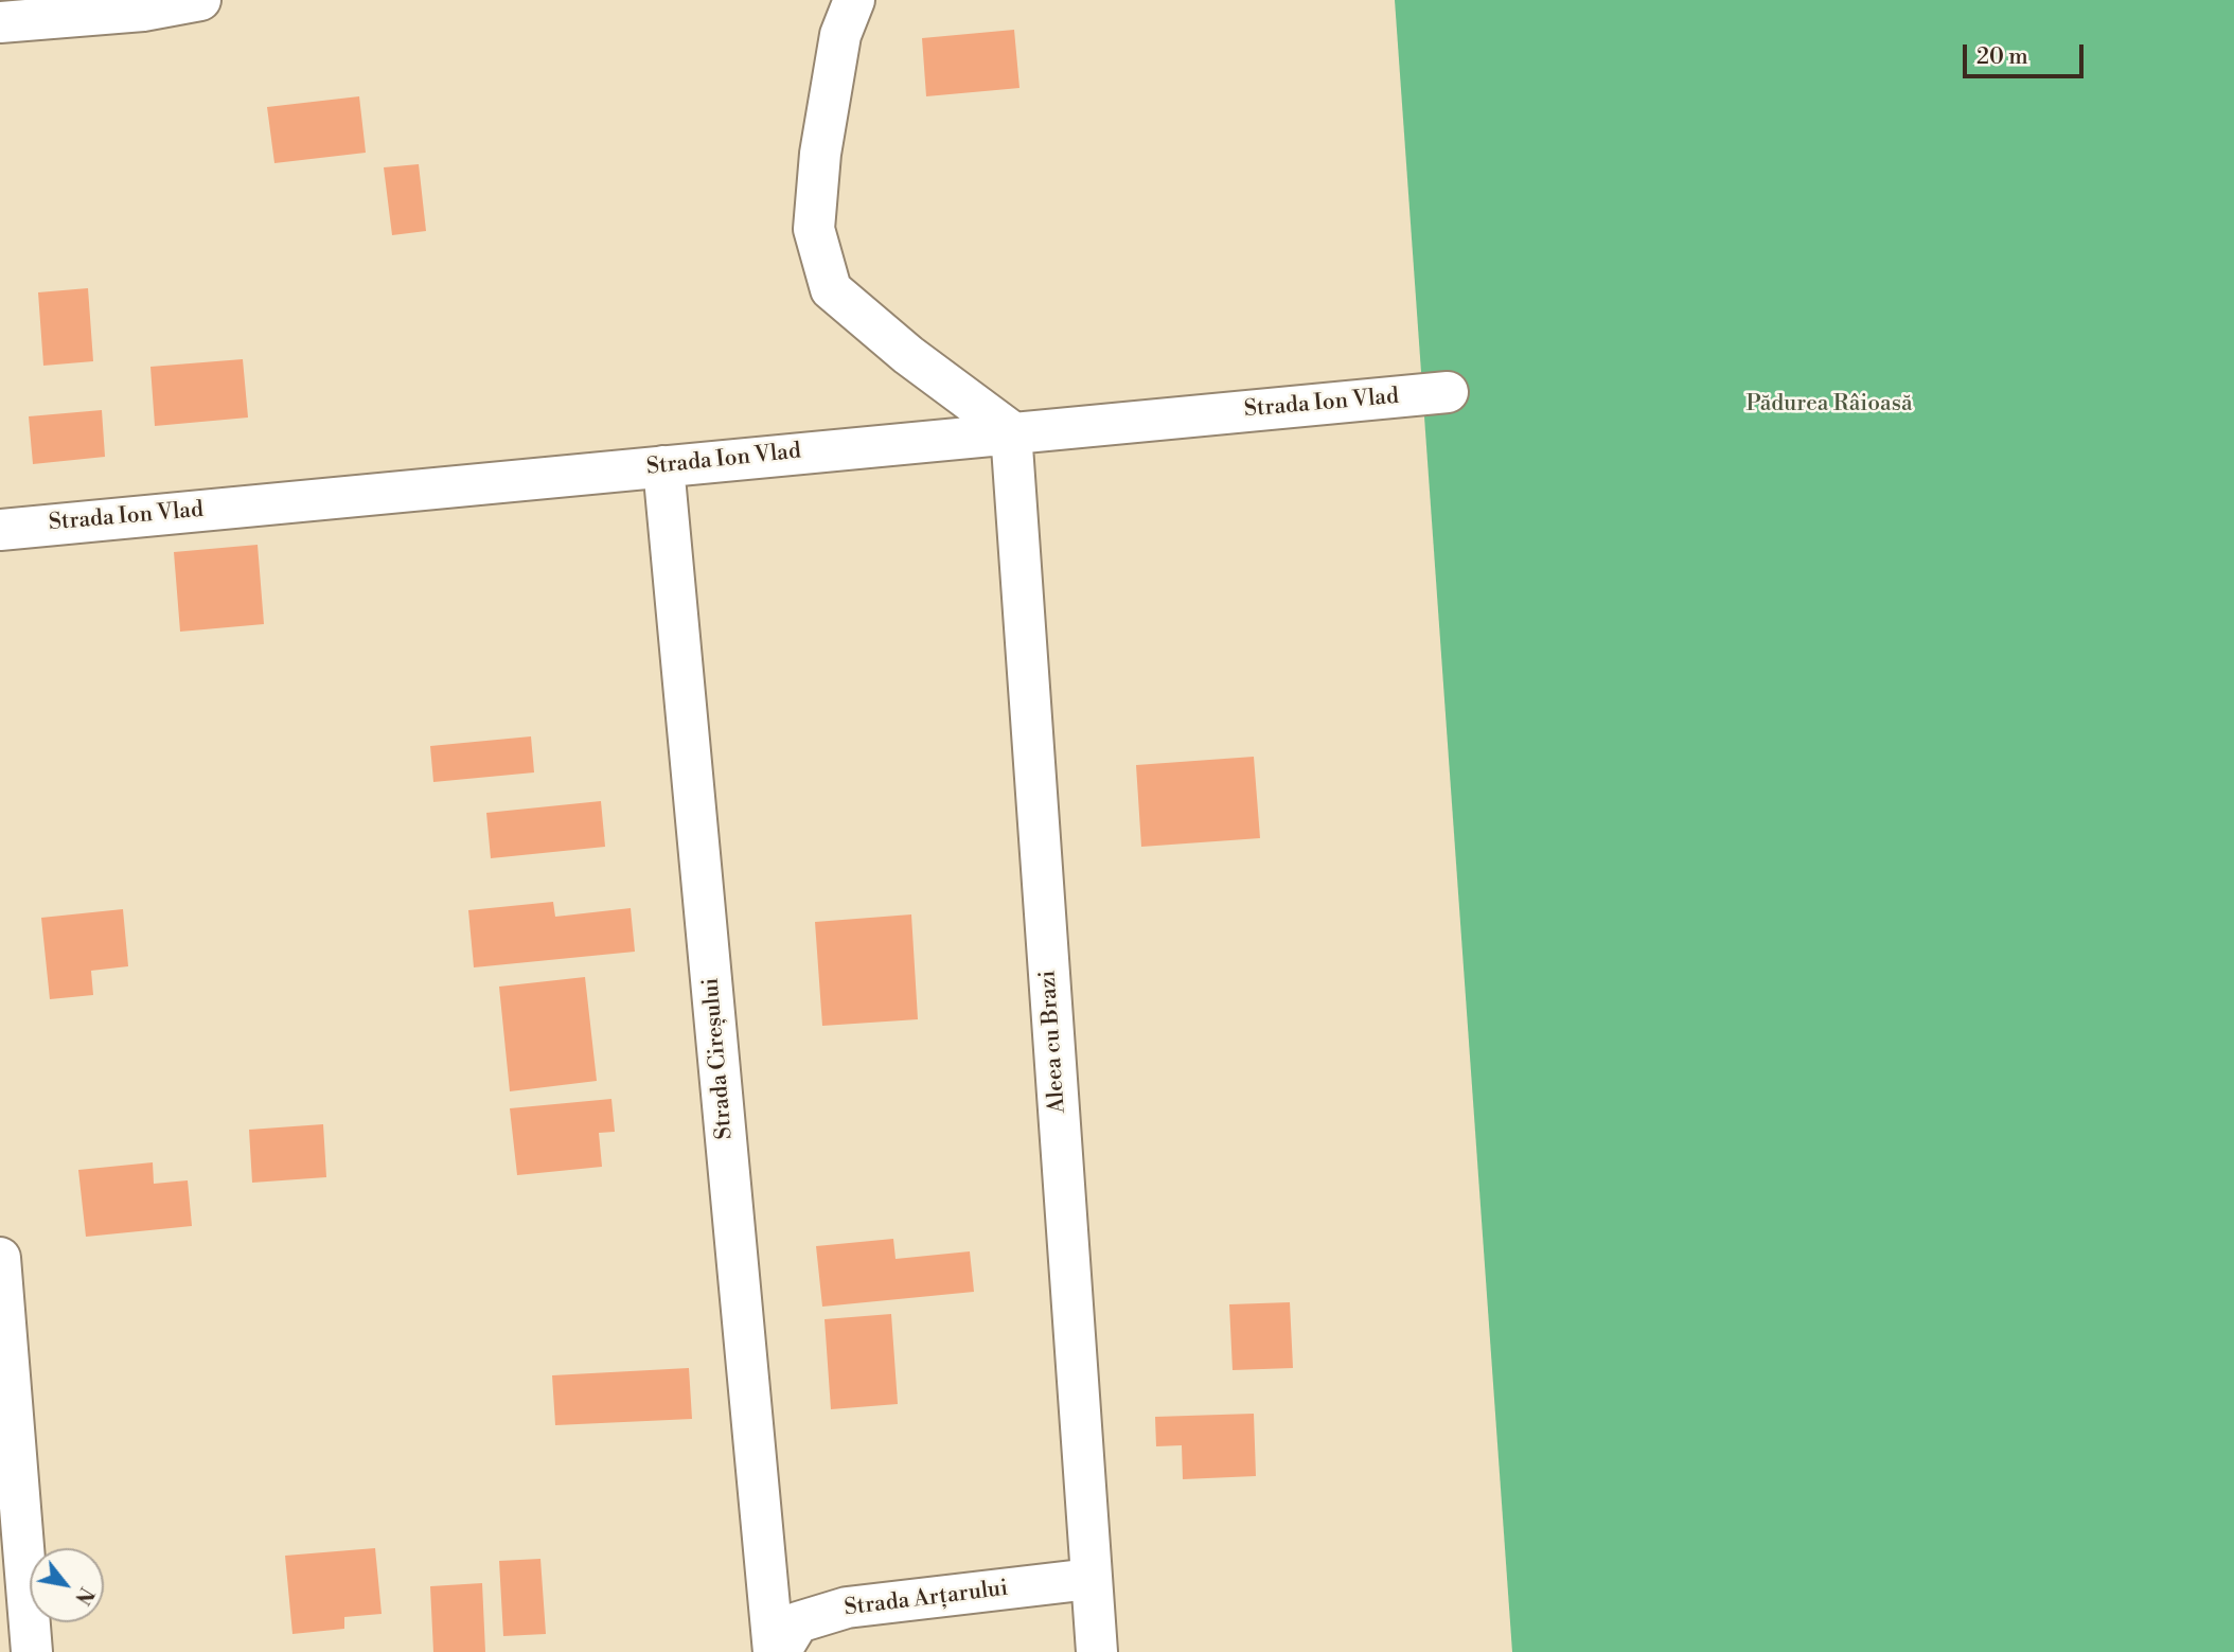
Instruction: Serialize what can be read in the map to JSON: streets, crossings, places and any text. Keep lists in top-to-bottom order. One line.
{"streets":{"street":["Strada Ion Vlad","Aleea cu Brazi","Strada Cireșului","Strada Arțarului"]},"crossings":[["Strada Ion Vlad","Aleea cu Brazi"],["Strada Ion Vlad","Strada Cireșului"],["Aleea cu Brazi","Strada Arțarului"]],"parks":["Pădurea Râioasă"],"scale_bar":"20 m","north":"bottom right"}
